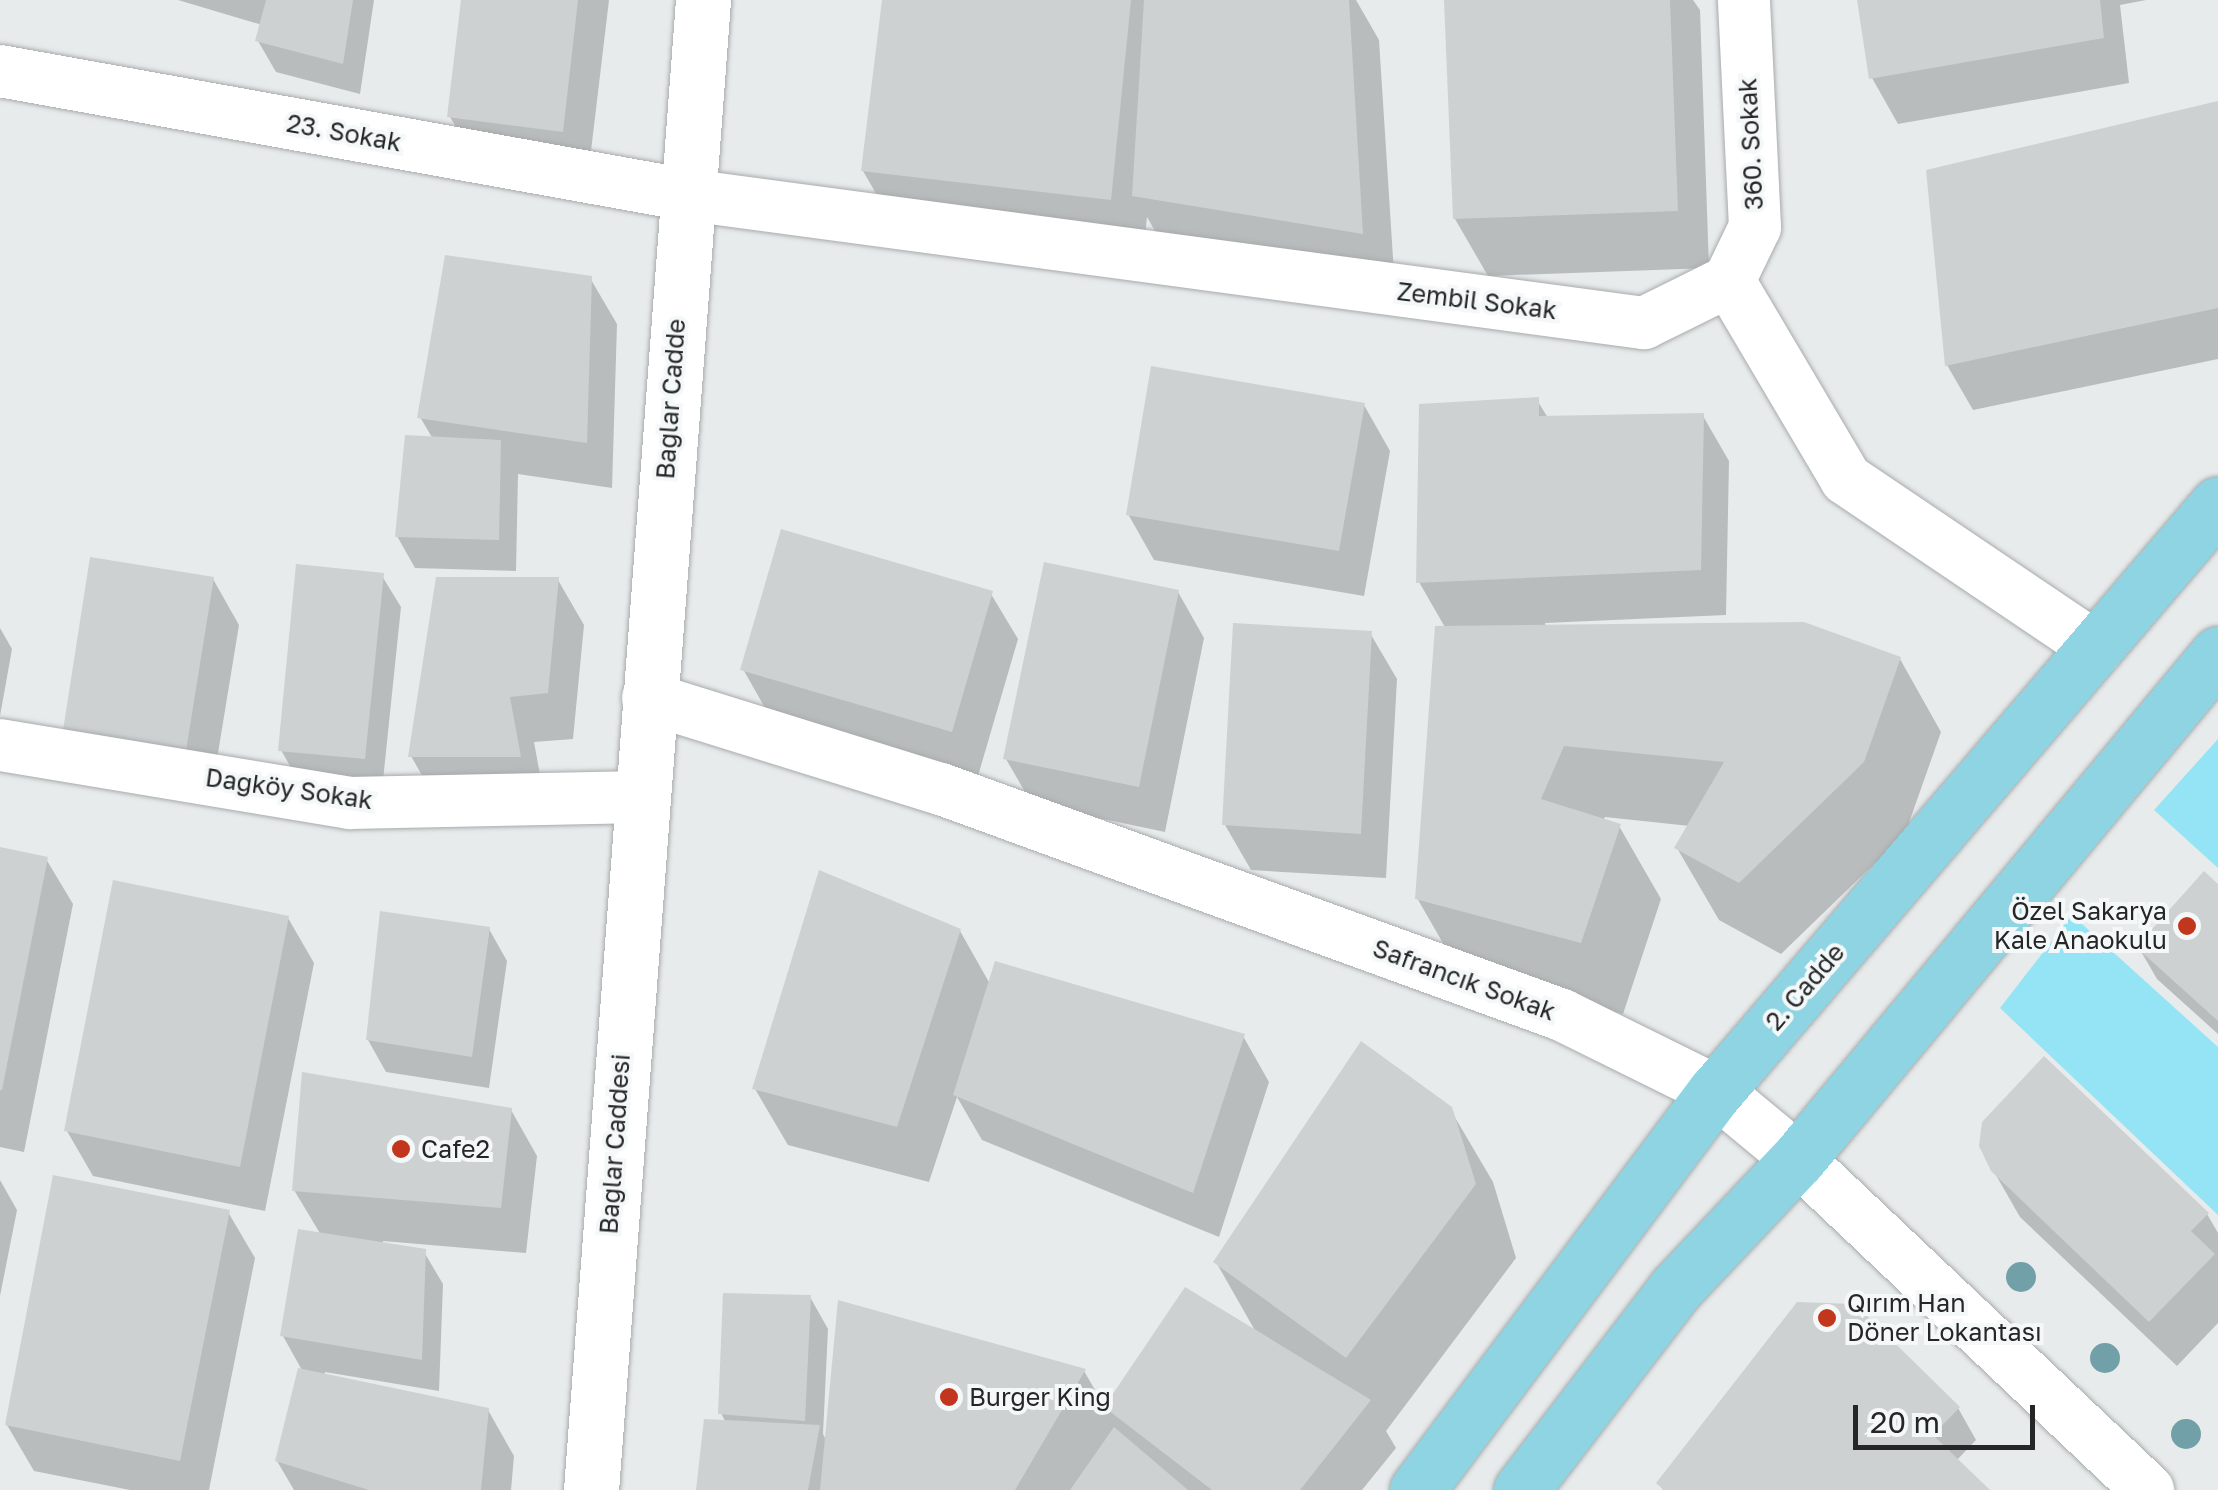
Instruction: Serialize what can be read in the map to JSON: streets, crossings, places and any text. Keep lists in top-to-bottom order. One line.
{"streets":{"main road":["2. Cadde"],"street":["23. Sokak","360. Sokak","Zembil Sokak","Bağlar Cadde","Dağköy Sokak","Safrancık Sokak","Bağlar Caddesi"]},"crossings":[["23. Sokak","Zembil Sokak"],["23. Sokak","Bağlar Cadde"],["360. Sokak","Zembil Sokak"],["Zembil Sokak","Bağlar Cadde"],["Bağlar Cadde","Dağköy Sokak"],["Bağlar Cadde","Safrancık Sokak"],["Bağlar Cadde","Bağlar Caddesi"],["Dağköy Sokak","Bağlar Caddesi"],["Safrancık Sokak","2. Cadde"]],"places":["Özel Sakarya Kale Anaokulu","Cafe2","Qırım Han Döner Lokantası","Burger King"],"scale_bar":"20 m"}
